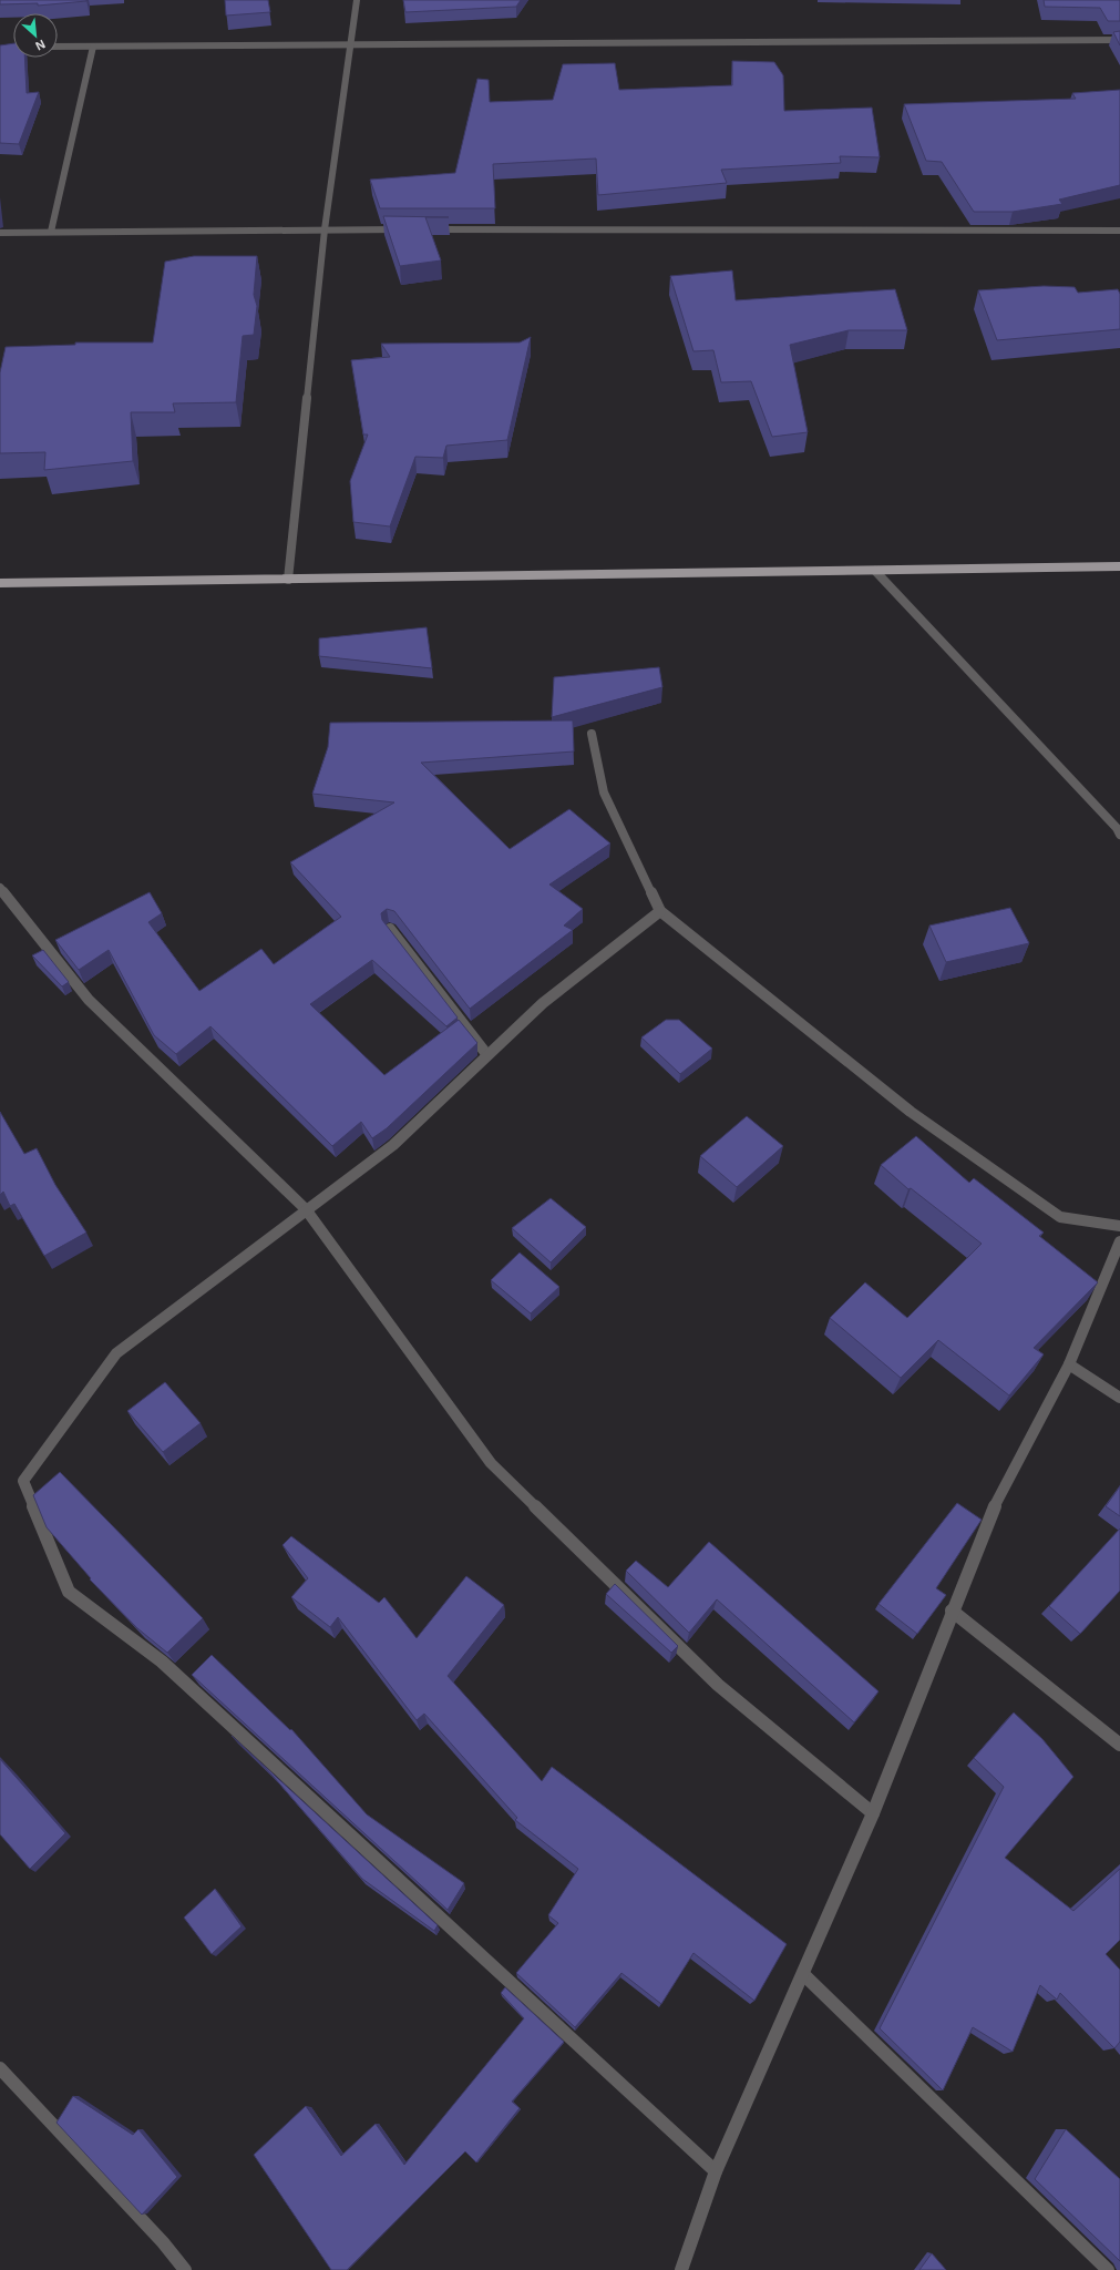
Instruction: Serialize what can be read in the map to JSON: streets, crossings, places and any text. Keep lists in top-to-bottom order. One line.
{"north":"bottom right"}
